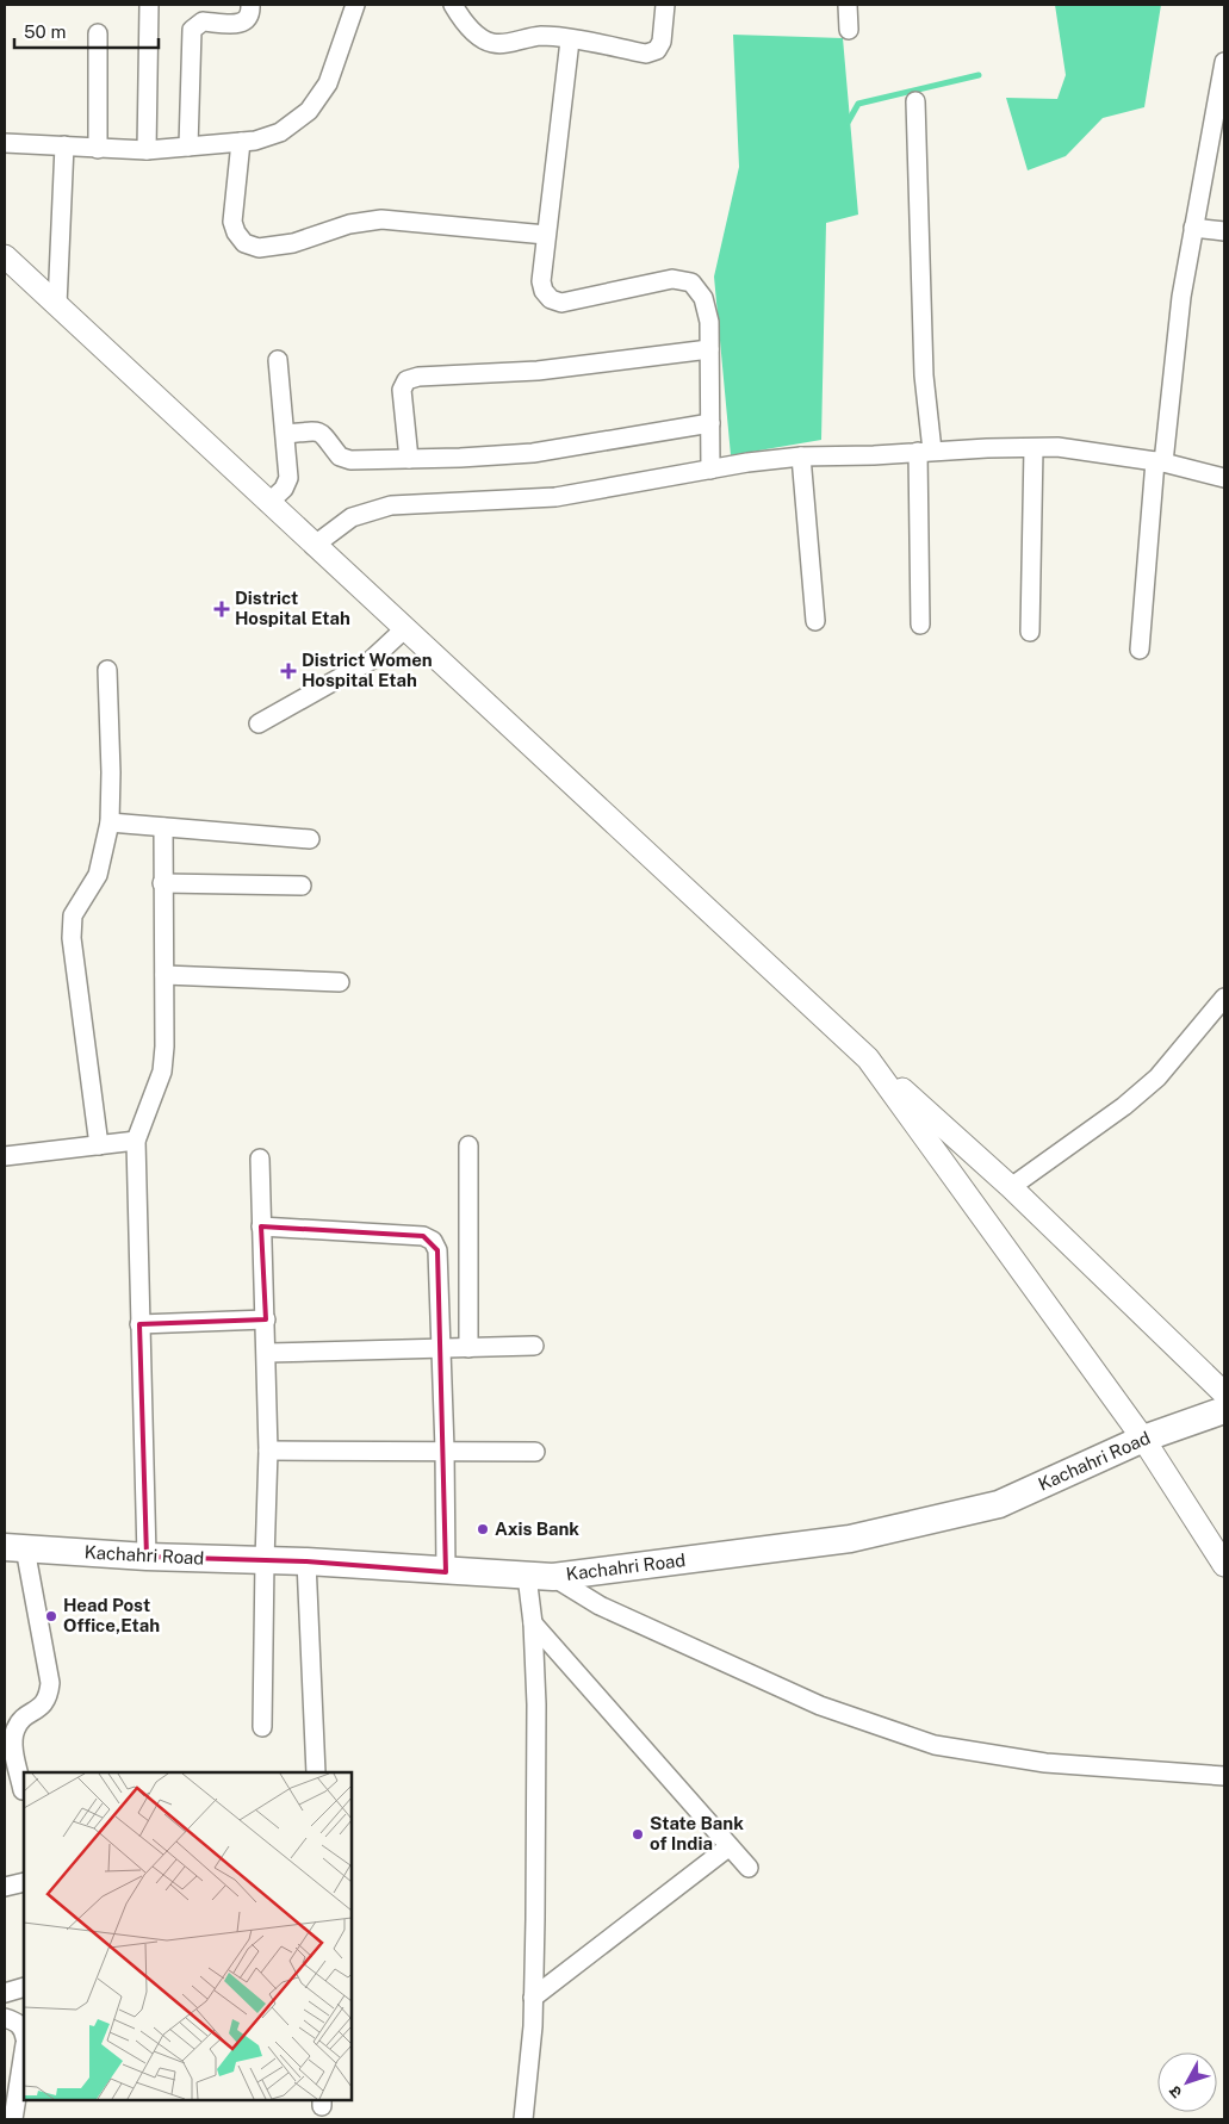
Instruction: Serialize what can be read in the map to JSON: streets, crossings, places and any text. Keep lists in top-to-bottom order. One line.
{"streets":{"main road":["Kachahri Road"]},"places":{"health":["District Hospital Etah","District Women Hospital Etah"],"other":["Axis Bank","Head Post Office,Etah","State Bank of India"]},"scale_bar":"50 m","north":"bottom left"}
